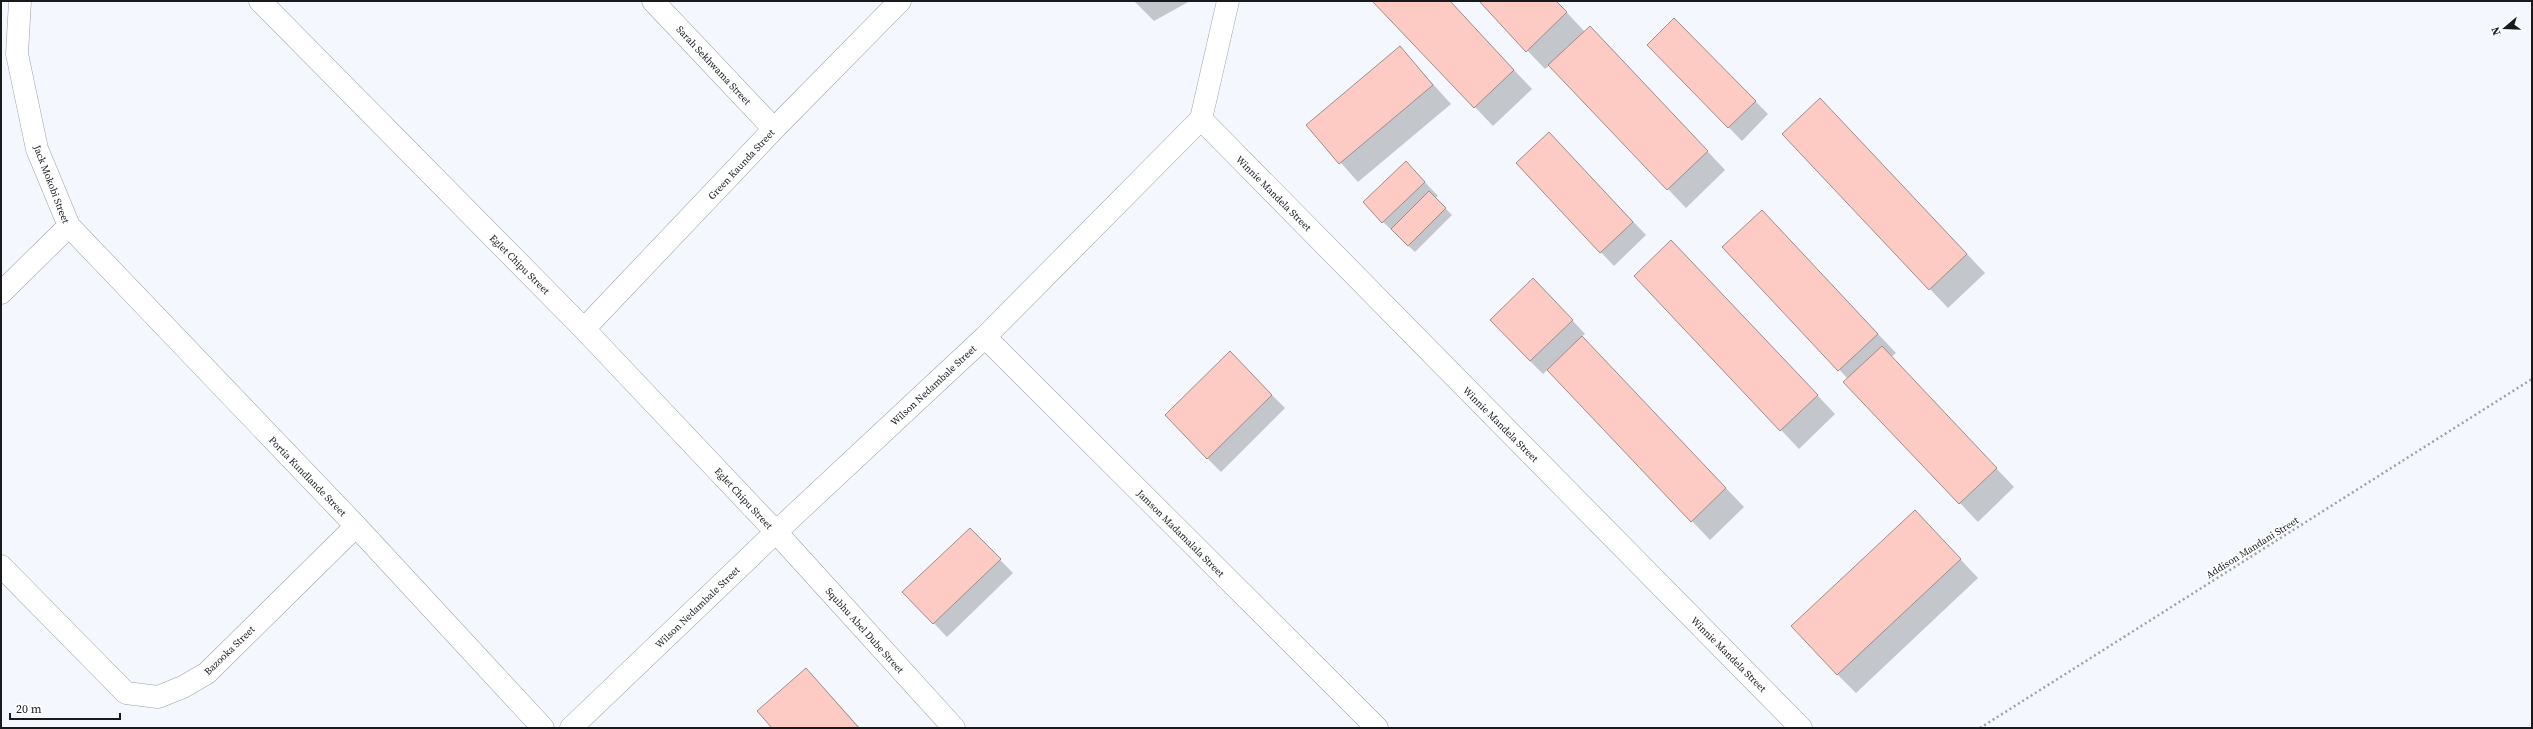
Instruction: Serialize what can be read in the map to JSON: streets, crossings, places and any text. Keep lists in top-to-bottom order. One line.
{"streets":{"street":["Sarah Sekhwama Street","Green Kaunda Street","Jack Mokobi Street","Winnie Mandela Street","Eglet Chipu Street","Wilson Nedambale Street","Portia Kundlande Street","Jamson Madamalala Street","Squbhu Abel Dube Street","Bazooka Street"],"path":["Addison Mandani Street"]},"crossings":[["Sarah Sekhwama Street","Green Kaunda Street"],["Green Kaunda Street","Eglet Chipu Street"],["Jack Mokobi Street","Portia Kundlande Street"],["Winnie Mandela Street","Wilson Nedambale Street"],["Eglet Chipu Street","Wilson Nedambale Street"],["Eglet Chipu Street","Squbhu Abel Dube Street"],["Wilson Nedambale Street","Jamson Madamalala Street"],["Wilson Nedambale Street","Squbhu Abel Dube Street"],["Portia Kundlande Street","Bazooka Street"]],"scale_bar":"20 m","north":"left"}
